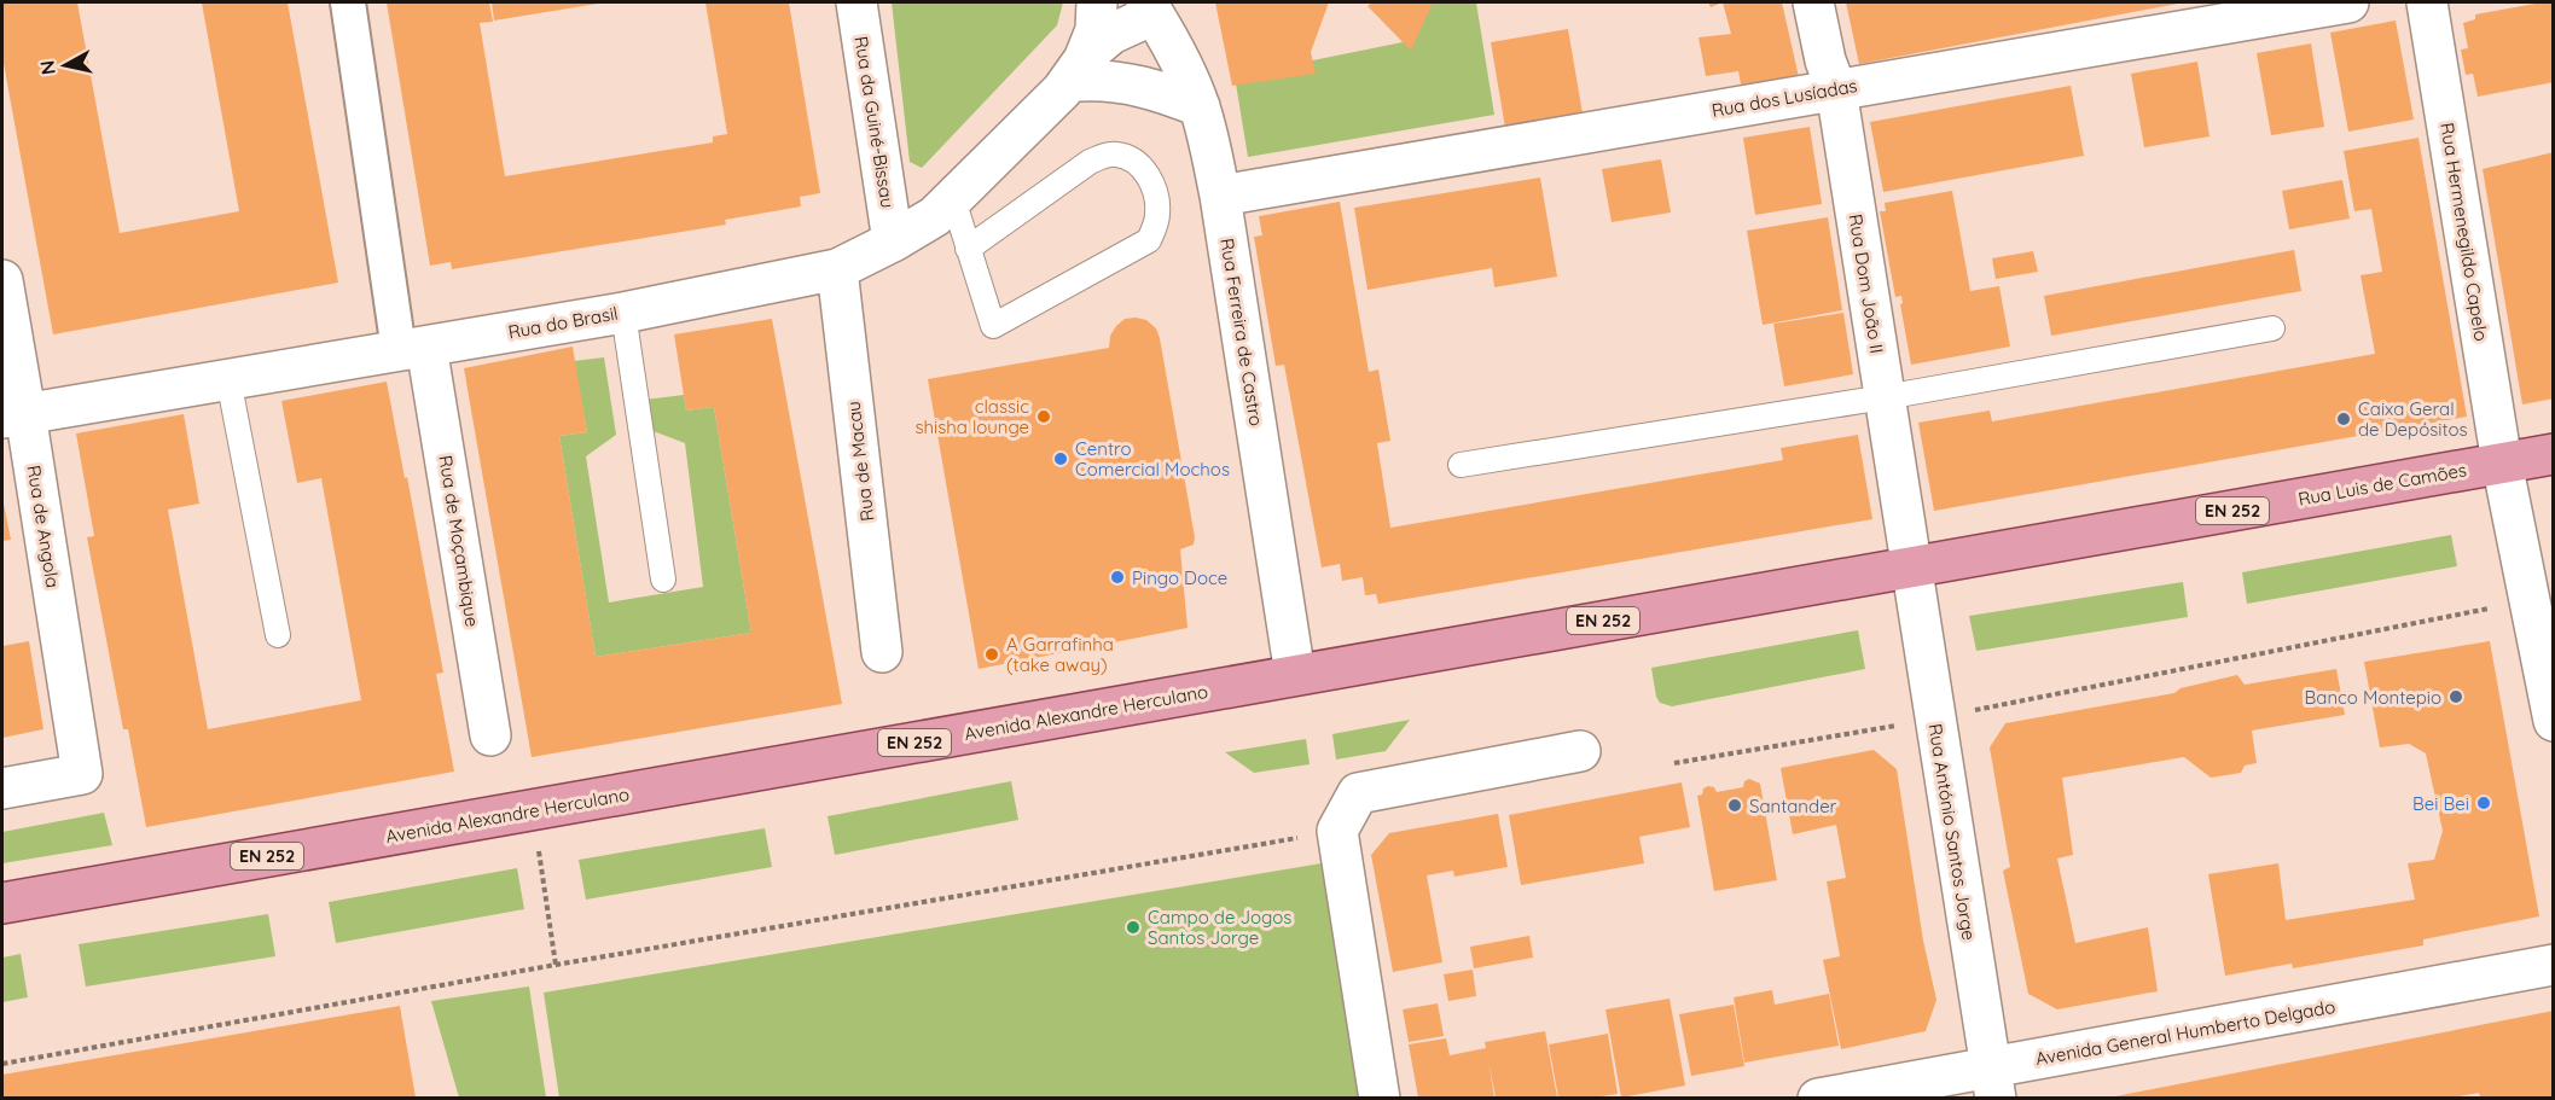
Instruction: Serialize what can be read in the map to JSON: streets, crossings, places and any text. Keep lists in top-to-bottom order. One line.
{"streets":{"main road":["Rua Luis de Camões","EN 252","Avenida Alexandre Herculano"],"street":["Rua dos Lusíadas","Rua da Guiné-Bissau","Rua Hermenegildo Capelo","Rua Dom João II","Rua do Brasil","Rua Ferreira de Castro","Rua de Macau","Rua de Angola","Rua de Moçambique","Rua António Santos Jorge","Avenida General Humberto Delgado"]},"crossings":[["Rua dos Lusíadas","Rua Dom João II"],["Rua dos Lusíadas","Rua Ferreira de Castro"],["Rua da Guiné-Bissau","Rua do Brasil"],["Rua Hermenegildo Capelo","Rua Luis de Camões"],["Rua Dom João II","Rua Luis de Camões"],["Rua Dom João II","Avenida Alexandre Herculano"],["Rua Dom João II","Rua António Santos Jorge"],["Rua do Brasil","Rua de Macau"],["Rua do Brasil","Rua de Angola"],["Rua do Brasil","Rua de Moçambique"],["Rua Ferreira de Castro","Avenida Alexandre Herculano"],["Rua Luis de Camões","Avenida Alexandre Herculano"],["Rua Luis de Camões","Rua António Santos Jorge"],["Avenida Alexandre Herculano","Rua António Santos Jorge"],["Rua António Santos Jorge","Avenida General Humberto Delgado"]],"places":["classic shisha lounge","Caixa Geral de Depósitos","Centro Comercial Mochos","Pingo Doce","A Garrafinha (take away)","Banco Montepio","Bei Bei","Santander","Campo de Jogos Santos Jorge"],"north":"left"}
